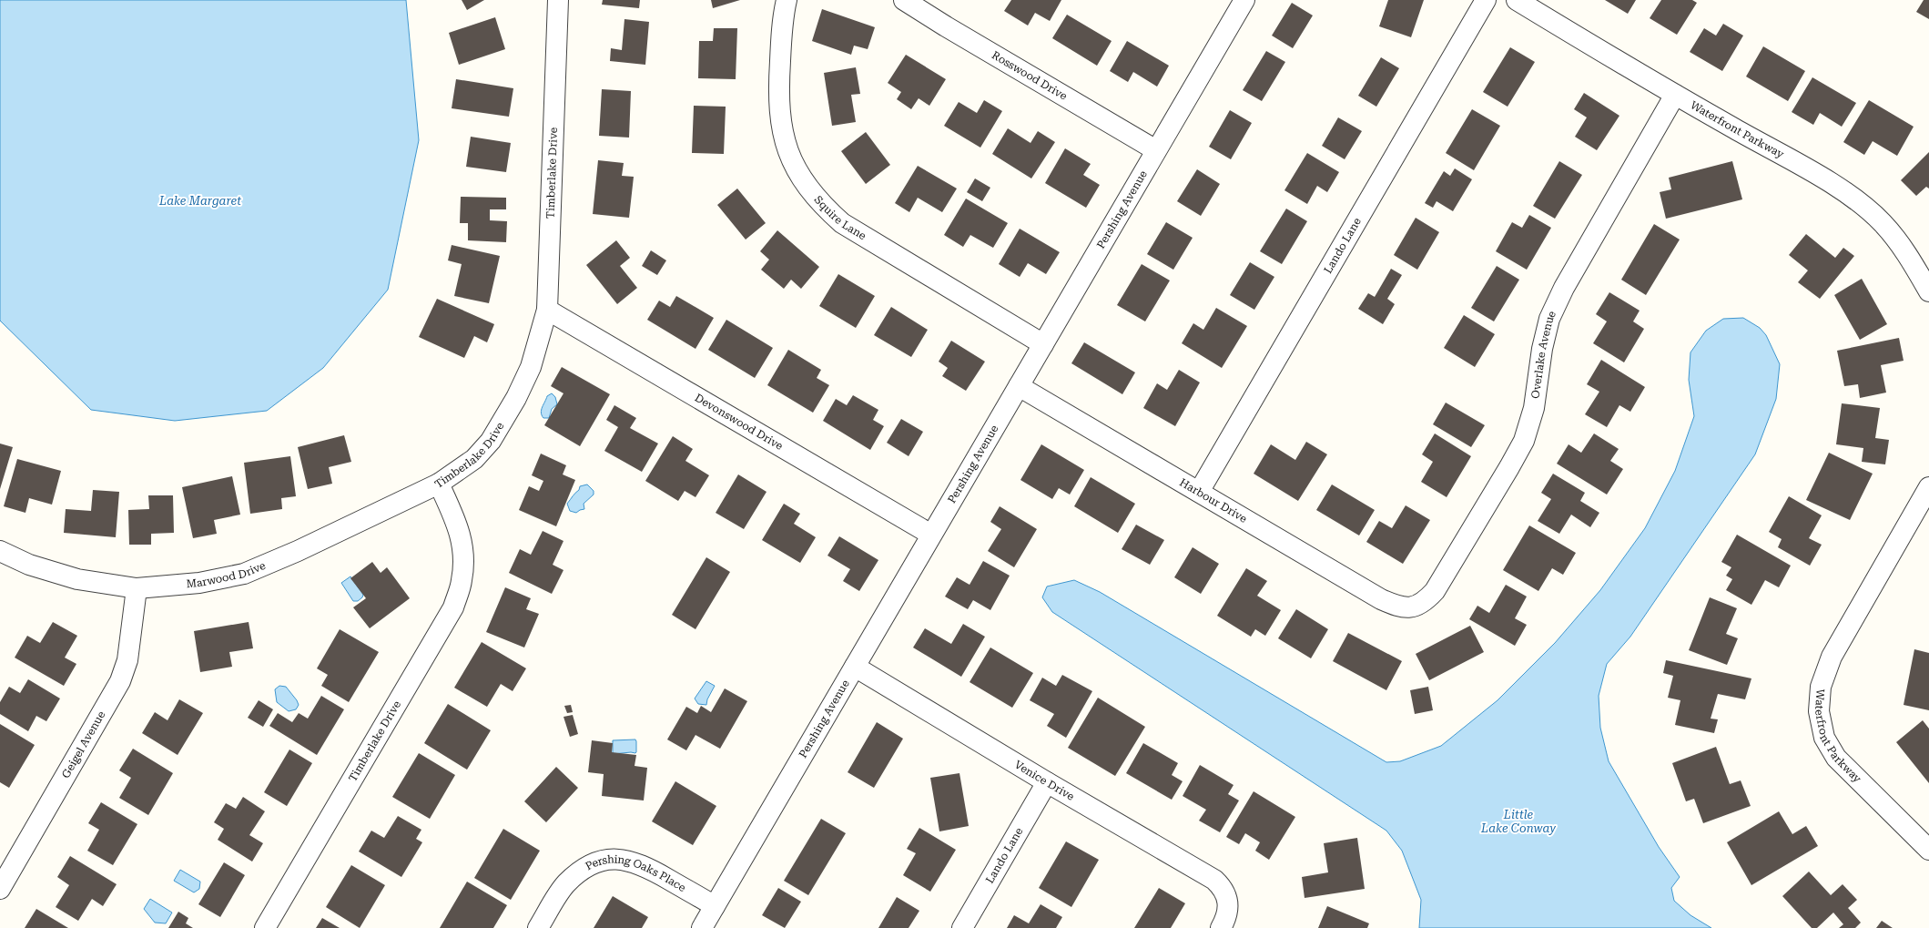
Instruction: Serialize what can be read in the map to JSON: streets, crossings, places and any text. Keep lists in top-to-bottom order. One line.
{"streets":{"street":["Rosswood Drive","Waterfront Parkway","Timberlake Drive","Pershing Avenue","Squire Lane","Lando Lane","Overlake Avenue","Devonswood Drive","Harbour Drive","Marwood Drive","Geigel Avenue","Venice Drive","Pershing Oaks Place"]},"crossings":[["Rosswood Drive","Pershing Avenue"],["Waterfront Parkway","Overlake Avenue"],["Timberlake Drive","Devonswood Drive"],["Timberlake Drive","Marwood Drive"],["Pershing Avenue","Squire Lane"],["Pershing Avenue","Devonswood Drive"],["Pershing Avenue","Harbour Drive"],["Pershing Avenue","Venice Drive"],["Pershing Avenue","Pershing Oaks Place"],["Lando Lane","Harbour Drive"],["Lando Lane","Venice Drive"],["Overlake Avenue","Harbour Drive"],["Marwood Drive","Geigel Avenue"]],"water":["Lake Margaret","Little Lake Conway"]}
